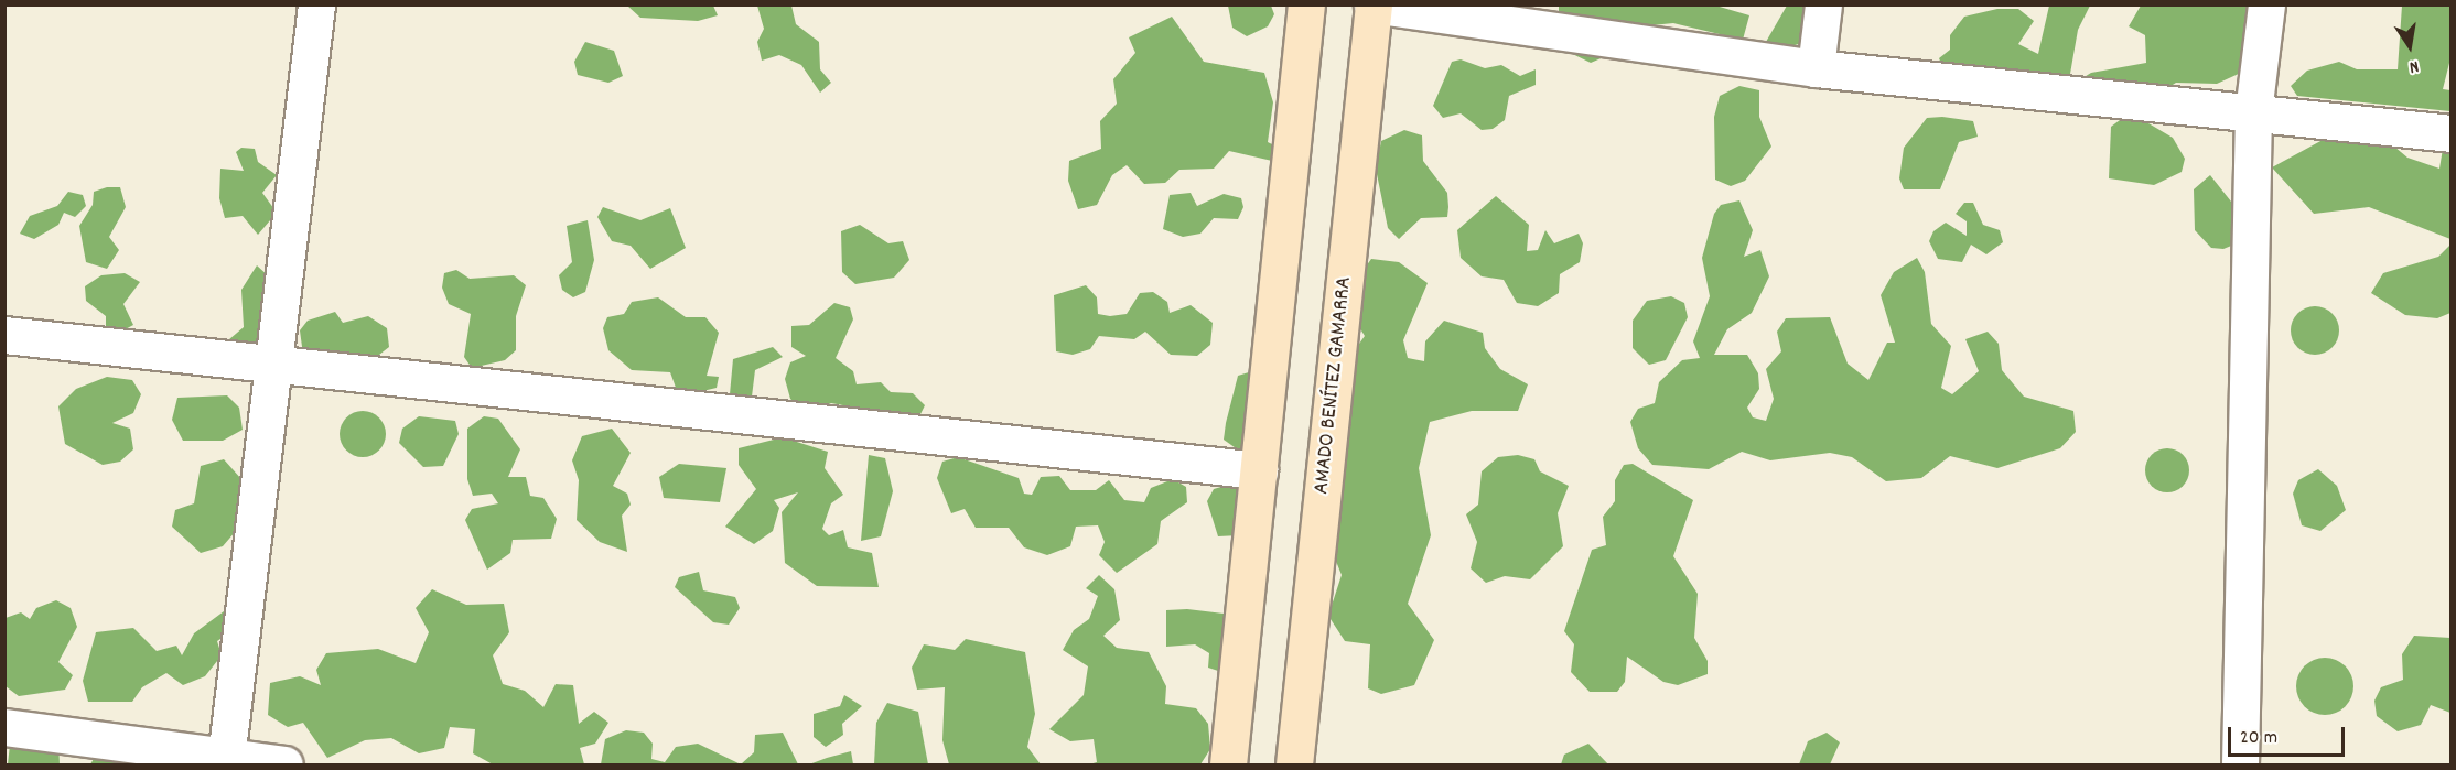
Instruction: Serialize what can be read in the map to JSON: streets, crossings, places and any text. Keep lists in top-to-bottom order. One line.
{"streets":{"main road":["AMADO BENÍTEZ GAMARRA"]},"scale_bar":"20 m","north":"bottom"}
